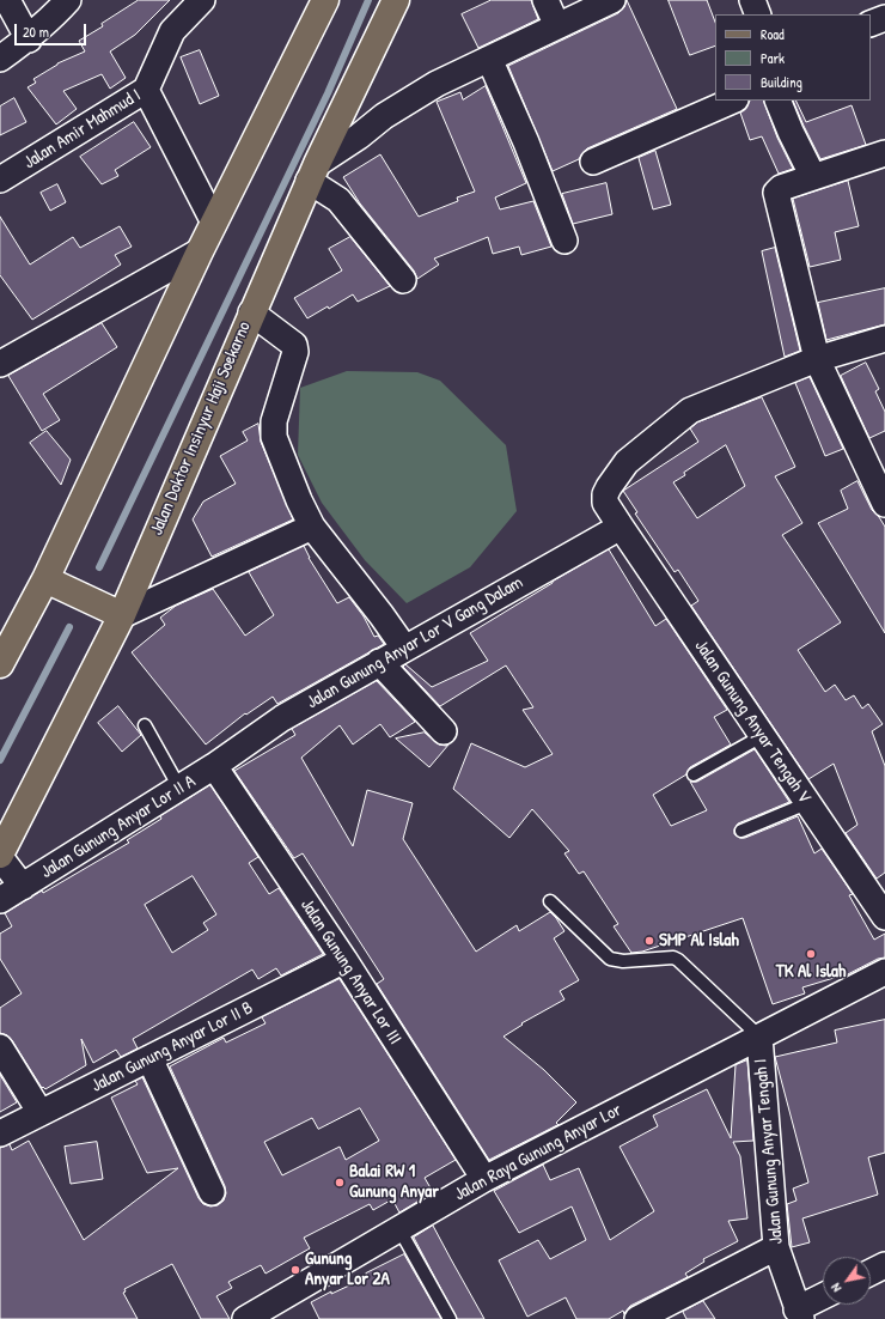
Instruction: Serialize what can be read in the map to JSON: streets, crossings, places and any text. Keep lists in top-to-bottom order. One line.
{"streets":{"main road":["Jalan Doktor Insinyur Haji Soekarno"],"street":["Jalan Amir Mahmud I","Jalan Gunung Anyar Lor V Gang Dalam","Jalan Gunung Anyar Tengah V","Jalan Gunung Anyar Lor II A","Jalan Gunung Anyar Lor III","Jalan Gunung Anyar Lor II B","Jalan Gunung Anyar Tengah I","Jalan Raya Gunung Anyar Lor"]},"crossings":[["Jalan Doktor Insinyur Haji Soekarno","Jalan Gunung Anyar Lor II A"],["Jalan Gunung Anyar Lor V Gang Dalam","Jalan Gunung Anyar Tengah V"],["Jalan Gunung Anyar Lor V Gang Dalam","Jalan Gunung Anyar Lor II A"],["Jalan Gunung Anyar Lor V Gang Dalam","Jalan Gunung Anyar Lor III"],["Jalan Gunung Anyar Lor II A","Jalan Gunung Anyar Lor III"],["Jalan Gunung Anyar Lor III","Jalan Gunung Anyar Lor II B"],["Jalan Gunung Anyar Lor III","Jalan Raya Gunung Anyar Lor"],["Jalan Gunung Anyar Tengah I","Jalan Raya Gunung Anyar Lor"]],"places":["SMP Al Islah","TK Al Islah","Balai RW 1 Gunung Anyar","Gunung Anyar Lor 2A"],"legend":["Road","Park","Building"],"scale_bar":"20 m","north":"bottom left"}
